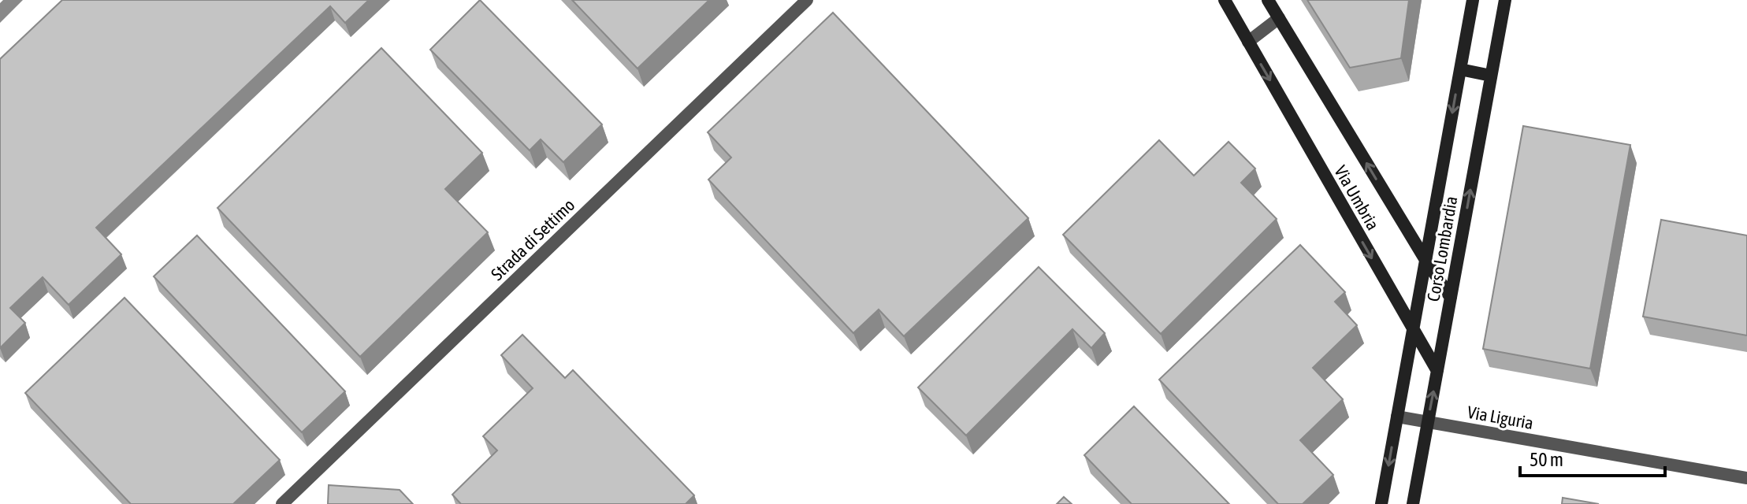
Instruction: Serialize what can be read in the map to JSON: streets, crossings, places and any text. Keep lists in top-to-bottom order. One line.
{"streets":{"street":["Via Umbria","Strada di Settimo","Corso Lombardia","Via Liguria"]},"crossings":[["Via Umbria","Corso Lombardia"],["Corso Lombardia","Via Liguria"]],"scale_bar":"50 m"}
